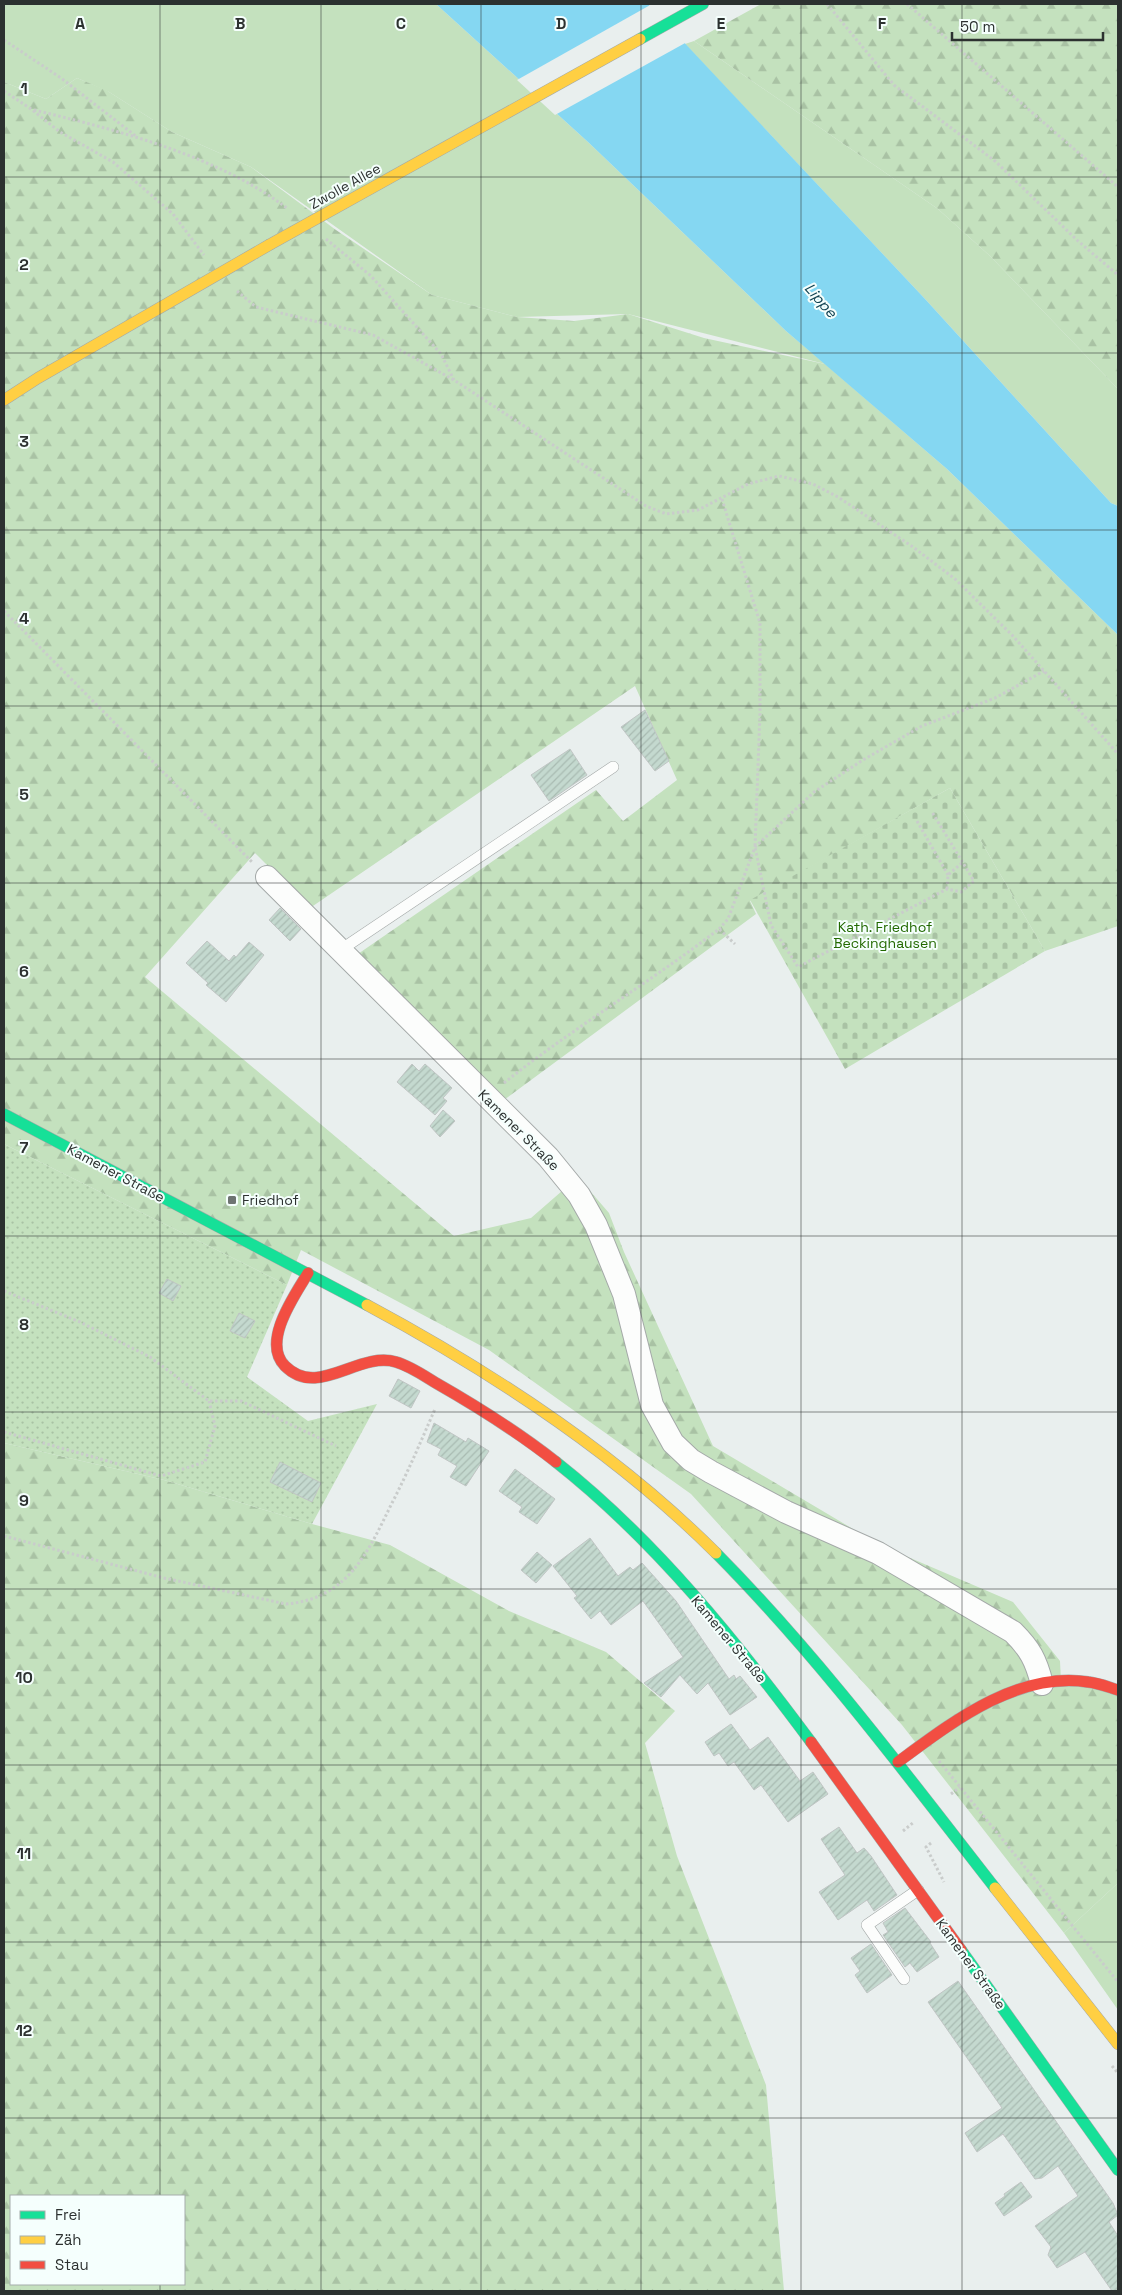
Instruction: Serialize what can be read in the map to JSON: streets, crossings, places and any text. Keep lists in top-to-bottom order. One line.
{"streets":{"street":["Zwolle Allee","Kamener Straße"]},"water":["Lippe"],"parks":["Kath. Friedhof Beckinghausen"],"places":{"transit":["Friedhof"]},"legend":["Frei","Zäh","Stau"],"scale_bar":"50 m","grid":{"columns":["A","B","C","D","E","F"],"rows":["1","2","3","4","5","6","7","8","9","10","11","12"]}}
